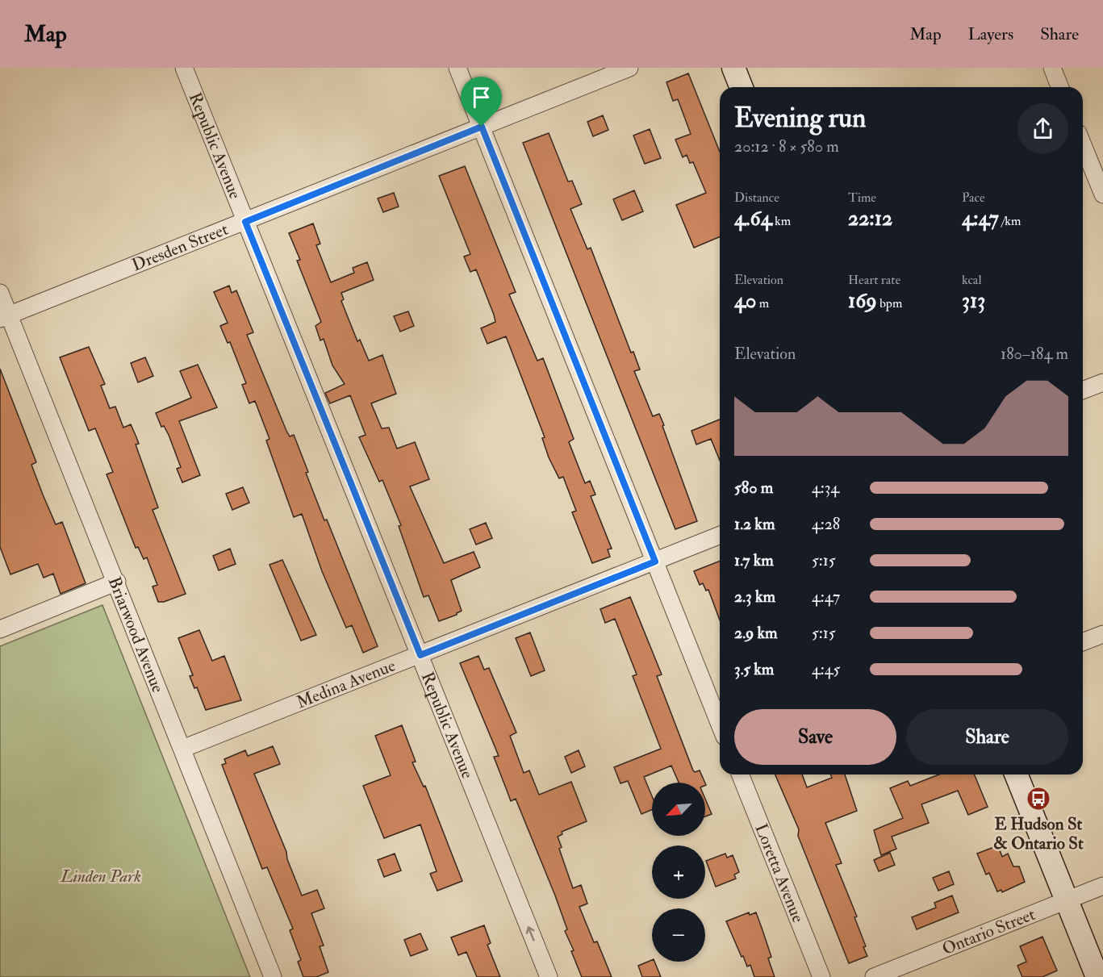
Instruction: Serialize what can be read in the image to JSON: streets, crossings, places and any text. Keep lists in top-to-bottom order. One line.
{"streets":{"street":["Republic Avenue","Dresden Street","Briarwood Avenue","Medina Avenue","Loretta Avenue","Ontario Street"]},"crossings":[["Republic Avenue","Dresden Street"],["Republic Avenue","Medina Avenue"],["Dresden Street","Briarwood Avenue"],["Briarwood Avenue","Medina Avenue"]],"one_way":["Republic Avenue"],"parks":["Linden Park"],"places":{"bus stop":["E Hudson St & Ontario St"]},"north":"bottom left","page":{"header":"Map","nav":["Map","Layers","Share"],"heading":["Evening run","20:12 · 8 × 580 m"],"stats":[["Distance","4.64 km"],["Time","22:12"],["Pace","4:47 /km"],["Elevation","40 m"],["Heart rate","169 bpm"],["kcal","313"]],"chart":["Elevation","180–184 m"],"list":[{"name":"580 m","note":"4:34"},{"name":"1.2 km","note":"4:28"},{"name":"1.7 km","note":"5:15"},{"name":"2.3 km","note":"4:47"},{"name":"2.9 km","note":"5:15"},{"name":"3.5 km","note":"4:45"}],"buttons":["Save","Share"],"map_buttons":["+","−"]}}
